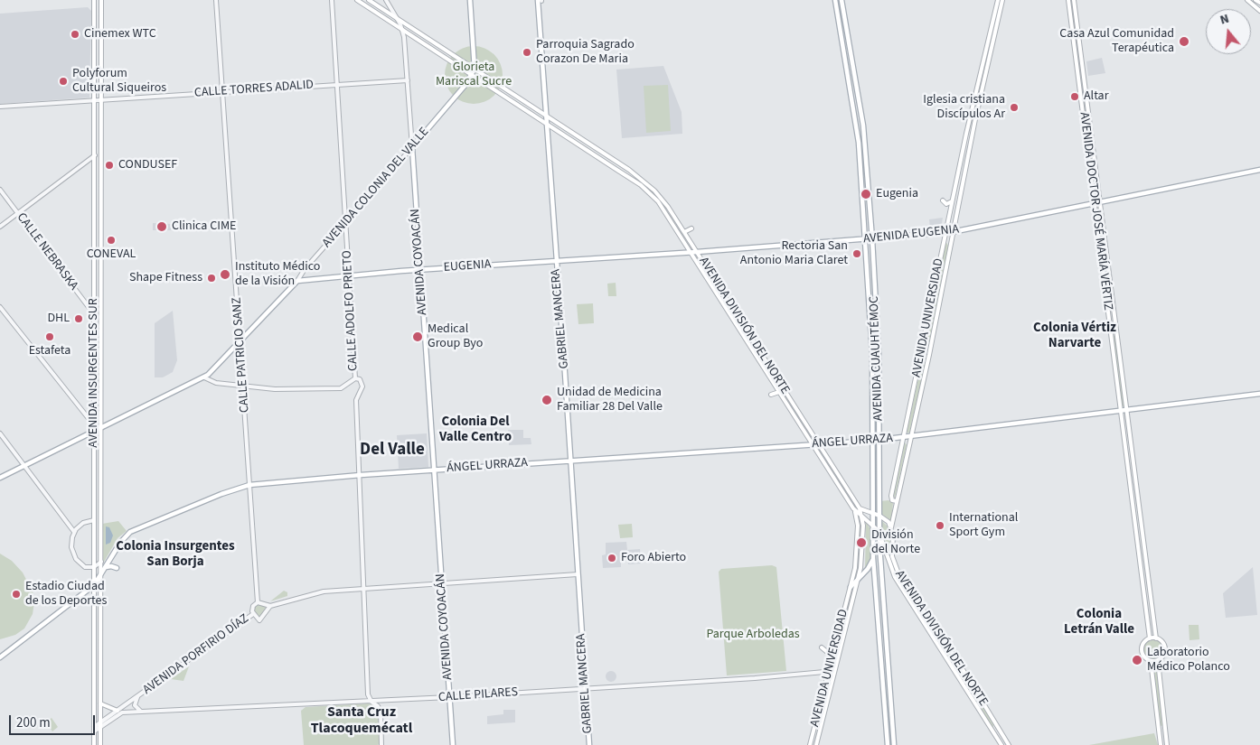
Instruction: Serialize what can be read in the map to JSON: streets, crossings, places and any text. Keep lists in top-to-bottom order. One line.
{"streets":{"main road":["AVENIDA COLONIA DEL VALLE","AVENIDA DOCTOR JOSÉ MARÍA VÉRTIZ","AVENIDA EUGENIA","AVENIDA COYOACÁN","EUGENIA","AVENIDA UNIVERSIDAD","GABRIEL MANCERA","AVENIDA DIVISIÓN DEL NORTE","AVENIDA CUAUHTÉMOC","AVENIDA INSURGENTES SUR","ÁNGEL URRAZA"],"street":["CALLE TORRES ADALID","CALLE NEBRASKA","CALLE ADOLFO PRIETO","CALLE PATRICIO SANZ","AVENIDA PORFIRIO DÍAZ","CALLE PILARES"]},"crossings":[["CALLE TORRES ADALID","AVENIDA COYOACÁN"],["CALLE TORRES ADALID","CALLE ADOLFO PRIETO"],["CALLE TORRES ADALID","CALLE PATRICIO SANZ"],["CALLE TORRES ADALID","AVENIDA INSURGENTES SUR"],["AVENIDA COLONIA DEL VALLE","AVENIDA COYOACÁN"],["AVENIDA COLONIA DEL VALLE","EUGENIA"],["AVENIDA COLONIA DEL VALLE","CALLE ADOLFO PRIETO"],["AVENIDA COLONIA DEL VALLE","AVENIDA DIVISIÓN DEL NORTE"],["AVENIDA COLONIA DEL VALLE","CALLE PATRICIO SANZ"],["AVENIDA COLONIA DEL VALLE","AVENIDA INSURGENTES SUR"],["AVENIDA DOCTOR JOSÉ MARÍA VÉRTIZ","AVENIDA EUGENIA"],["AVENIDA EUGENIA","EUGENIA"],["AVENIDA EUGENIA","AVENIDA UNIVERSIDAD"],["AVENIDA EUGENIA","GABRIEL MANCERA"],["AVENIDA EUGENIA","AVENIDA DIVISIÓN DEL NORTE"],["AVENIDA EUGENIA","AVENIDA CUAUHTÉMOC"],["CALLE NEBRASKA","AVENIDA INSURGENTES SUR"],["AVENIDA COYOACÁN","EUGENIA"],["AVENIDA COYOACÁN","AVENIDA DIVISIÓN DEL NORTE"],["AVENIDA COYOACÁN","ÁNGEL URRAZA"],["AVENIDA COYOACÁN","CALLE PILARES"],["EUGENIA","CALLE ADOLFO PRIETO"],["EUGENIA","GABRIEL MANCERA"],["CALLE ADOLFO PRIETO","ÁNGEL URRAZA"],["CALLE ADOLFO PRIETO","CALLE PILARES"],["AVENIDA UNIVERSIDAD","AVENIDA DIVISIÓN DEL NORTE"],["AVENIDA UNIVERSIDAD","ÁNGEL URRAZA"],["AVENIDA UNIVERSIDAD","CALLE PILARES"],["GABRIEL MANCERA","AVENIDA DIVISIÓN DEL NORTE"],["GABRIEL MANCERA","ÁNGEL URRAZA"],["GABRIEL MANCERA","CALLE PILARES"],["AVENIDA DIVISIÓN DEL NORTE","AVENIDA CUAUHTÉMOC"],["AVENIDA DIVISIÓN DEL NORTE","ÁNGEL URRAZA"],["CALLE PATRICIO SANZ","ÁNGEL URRAZA"],["AVENIDA CUAUHTÉMOC","ÁNGEL URRAZA"],["AVENIDA INSURGENTES SUR","ÁNGEL URRAZA"],["AVENIDA INSURGENTES SUR","AVENIDA PORFIRIO DÍAZ"],["AVENIDA PORFIRIO DÍAZ","CALLE PILARES"]],"districts":["Colonia Vértiz Narvarte","Colonia Del Valle Centro","Del Valle","Colonia Insurgentes San Borja","Colonia Letrán Valle","Santa Cruz Tlacoquemécatl"],"parks":["Glorieta Mariscal Sucre","Parque Arboledas"],"places":["Cinemex WTC","Casa Azul Comunidad Terapéutica","Parroquia Sagrado Corazon De Maria","Polyforum Cultural Siqueiros","Altar","Iglesia cristiana Discípulos Ar","CONDUSEF","Eugenia","Clinica CIME","CONEVAL","Rectoria San Antonio Maria Claret","Instituto Médico de la Visión","Shape Fitness","DHL","Estafeta","Medical Group Byo","Unidad de Medicina Familiar 28 Del Valle","International Sport Gym","División del Norte","Foro Abierto","Estadio Ciudad de los Deportes","Laboratorio Médico Polanco"],"scale_bar":"200 m","north":"top"}
